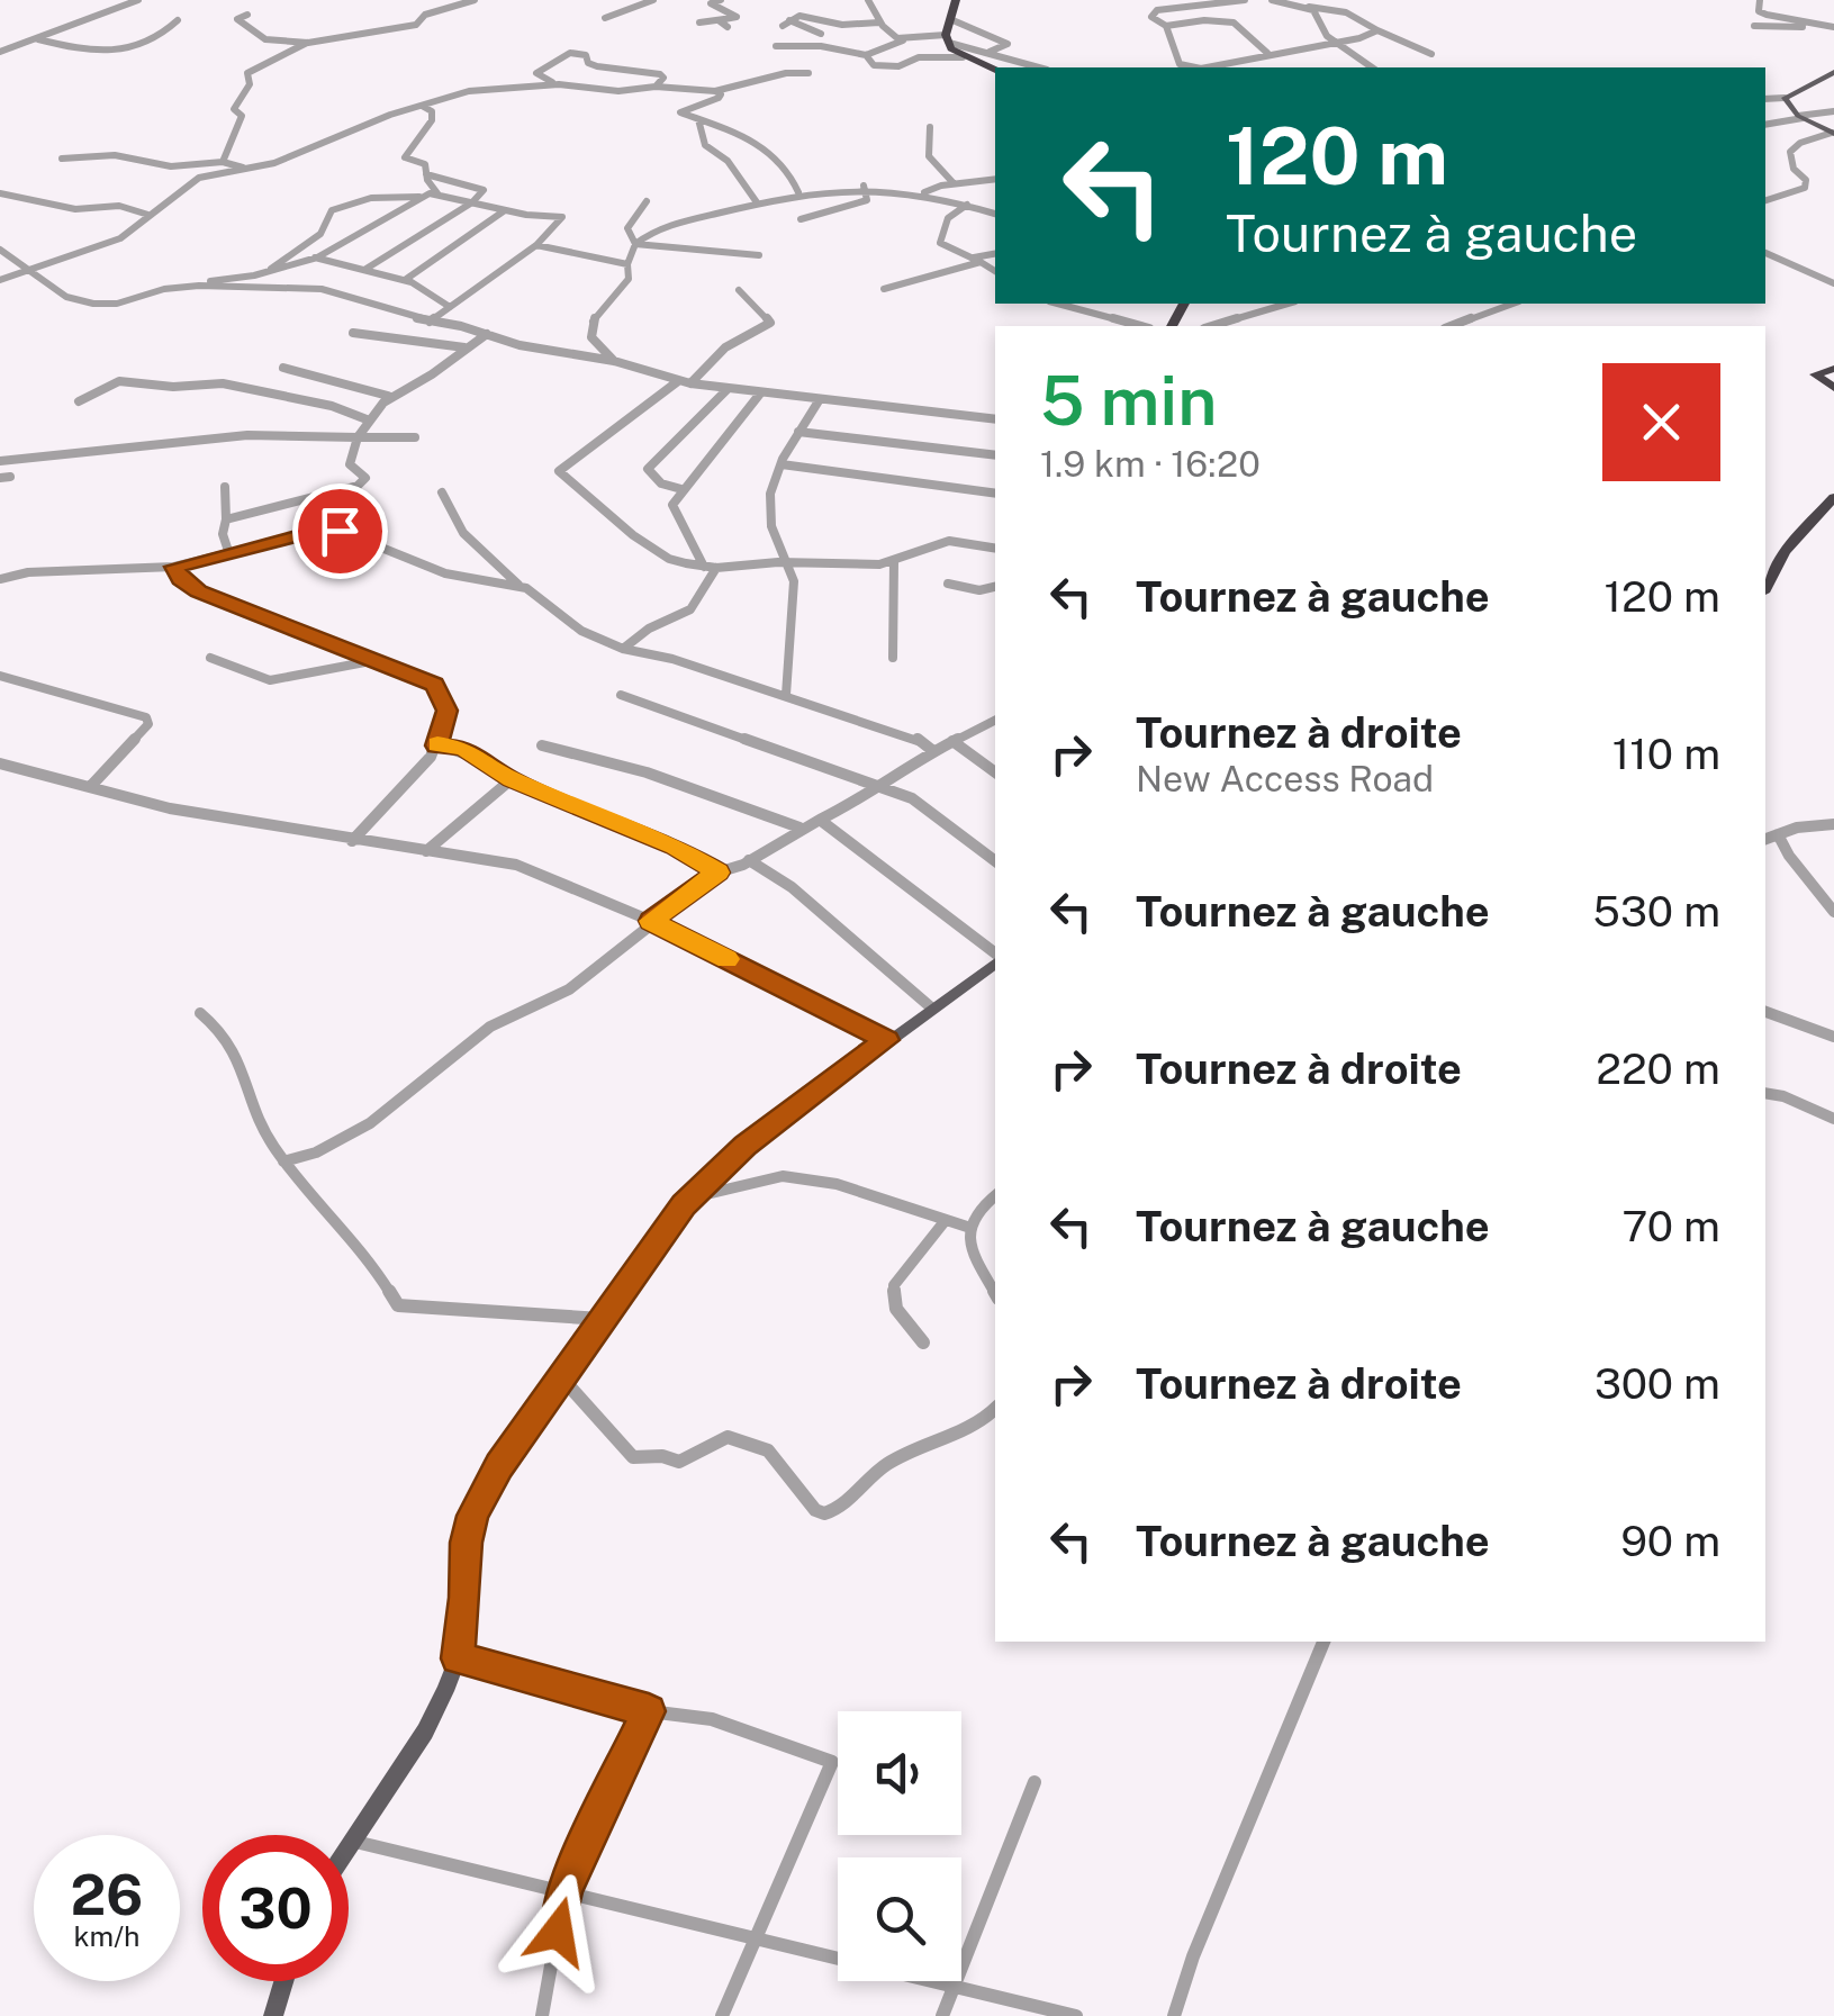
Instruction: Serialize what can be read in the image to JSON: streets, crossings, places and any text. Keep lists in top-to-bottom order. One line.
{"page":{"turn":["120 m","Tournez à gauche"],"heading":["5 min","1.9 km · 16:20"],"list":[{"name":"Tournez à gauche","value":"120 m"},{"name":"Tournez à droite","note":"New Access Road","value":"110 m"},{"name":"Tournez à gauche","value":"530 m"},{"name":"Tournez à droite","value":"220 m"},{"name":"Tournez à gauche","value":"70 m"},{"name":"Tournez à droite","value":"300 m"},{"name":"Tournez à gauche","value":"90 m"}],"speed":"26 km/h","limit":"30"}}
